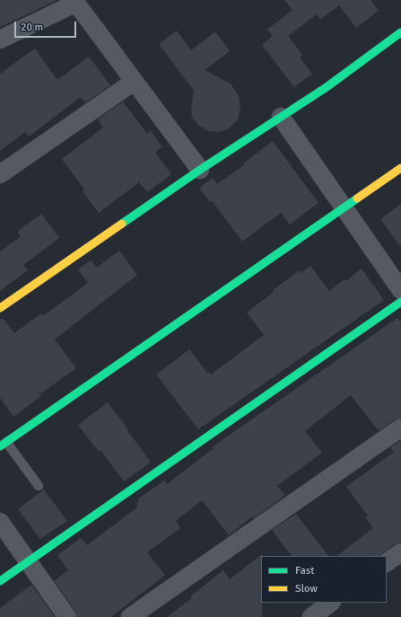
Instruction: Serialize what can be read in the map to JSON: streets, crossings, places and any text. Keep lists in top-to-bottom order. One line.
{"legend":["Fast","Slow"],"scale_bar":"20 m"}
